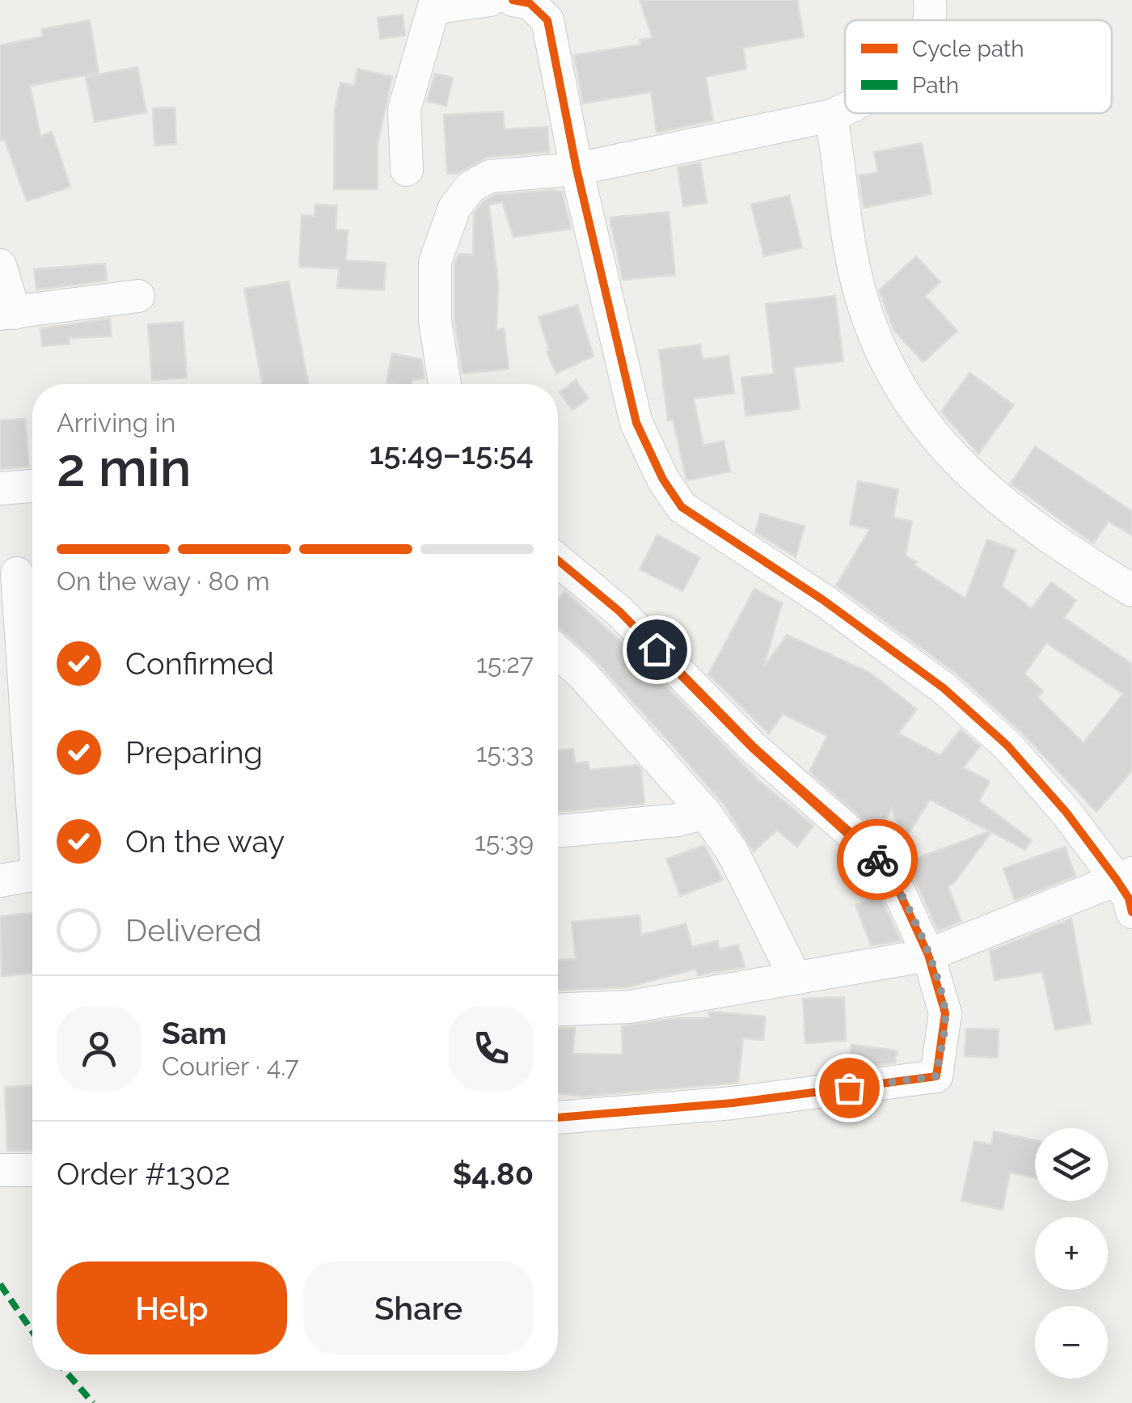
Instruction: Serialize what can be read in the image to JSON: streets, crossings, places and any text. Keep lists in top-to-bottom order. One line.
{"legend":["Cycle path","Path"],"page":{"heading":["2 min","Arriving in","15:49–15:54"],"panel":["Sam","Courier · 4.7","Order #1302","$4.80"],"bar":"On the way · 80 m","list":[["Confirmed","15:27"],["Preparing","15:33"],["On the way","15:39"],"Delivered"],"map_buttons":["+","−"],"buttons":["Help","Share"]}}
